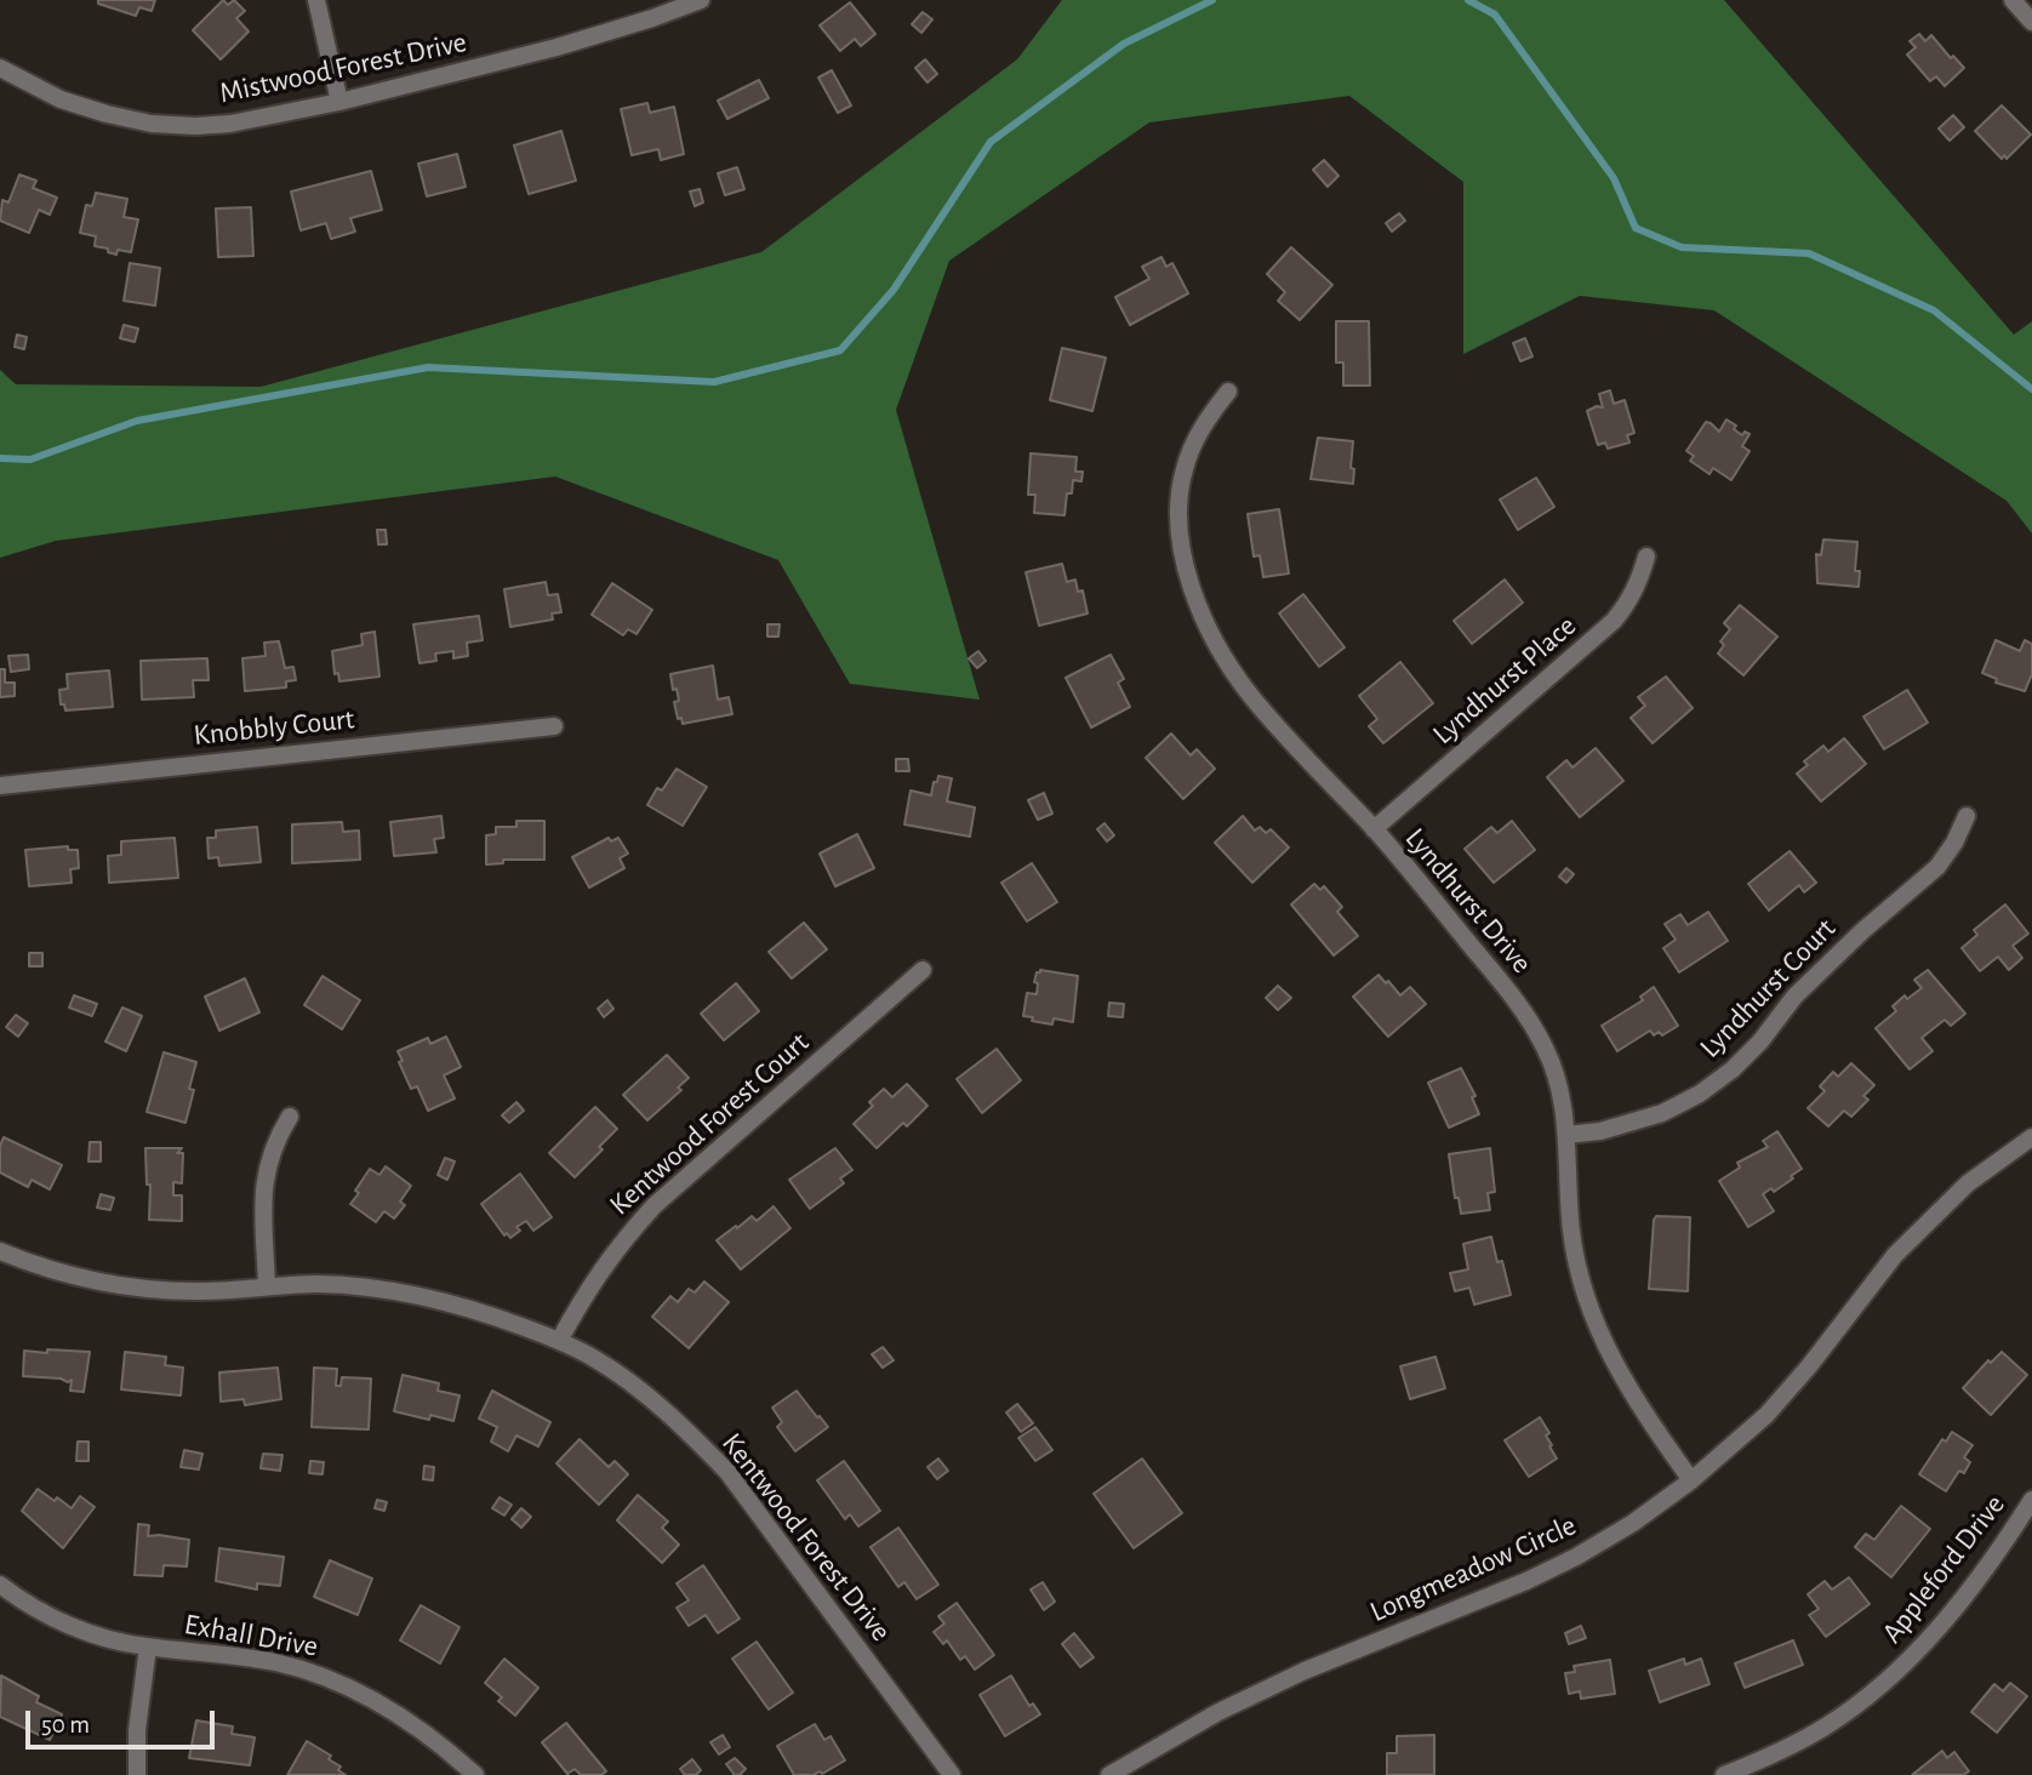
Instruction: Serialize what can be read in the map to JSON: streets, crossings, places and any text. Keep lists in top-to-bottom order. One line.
{"streets":{"street":["Mistwood Forest Drive","Lyndhurst Place","Knobbly Court","Lyndhurst Drive","Lyndhurst Court","Kentwood Forest Court","Kentwood Forest Drive","Longmeadow Circle","Appleford Drive","Exhall Drive"]},"crossings":[["Lyndhurst Place","Lyndhurst Drive"],["Lyndhurst Drive","Lyndhurst Court"],["Lyndhurst Drive","Longmeadow Circle"],["Kentwood Forest Court","Kentwood Forest Drive"]],"scale_bar":"50 m"}
